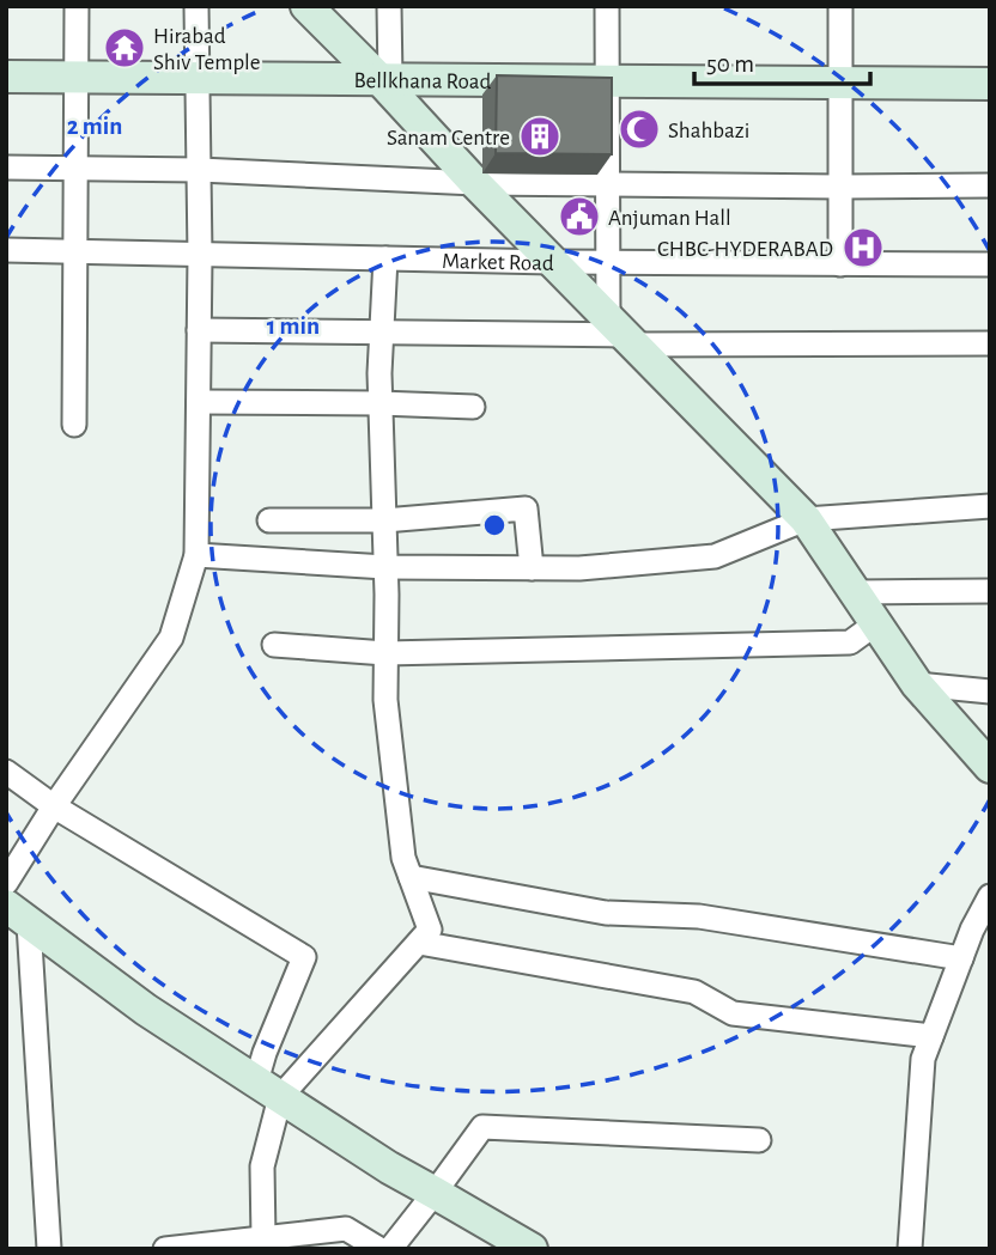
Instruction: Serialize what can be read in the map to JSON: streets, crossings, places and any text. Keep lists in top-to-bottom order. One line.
{"streets":{"street":["Bellkhana Road","Market Road"]},"places":{"temple":["Hirabad Shiv Temple"],"mosque":["Shahbazi"],"building":["Sanam Centre"],"public building":["Anjuman Hall"],"hospital":["CHBC-HYDERABAD"]},"scale_bar":"50 m","rings":["2 min","1 min"]}
